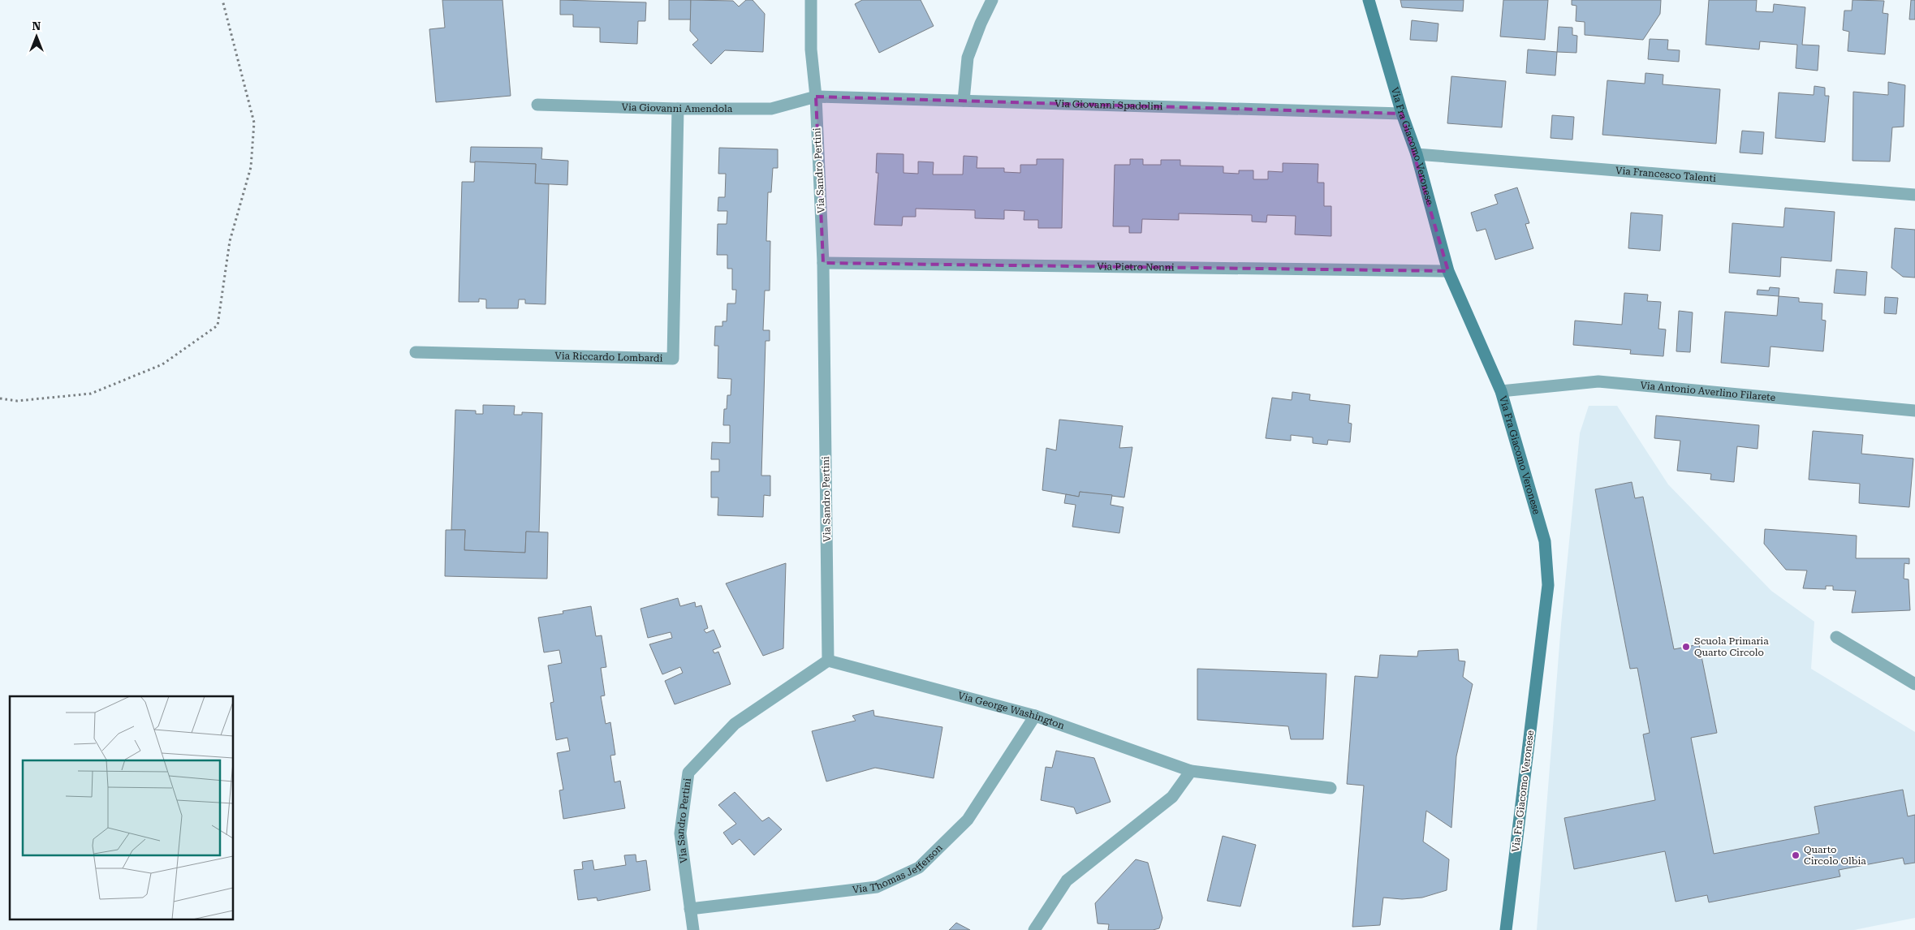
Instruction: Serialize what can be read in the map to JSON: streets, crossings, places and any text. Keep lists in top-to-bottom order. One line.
{"streets":{"street":["Via Giovanni Spadolini","Via Giovanni Amendola","Via Fra Giacomo Veronese","Via Sandro Pertini","Via Francesco Talenti","Via Pietro Nenni","Via Riccardo Lombardi","Via Antonio Averlino Filarete","Via George Washington","Via Thomas Jefferson"]},"crossings":[["Via Giovanni Spadolini","Via Giovanni Amendola"],["Via Giovanni Spadolini","Via Fra Giacomo Veronese"],["Via Giovanni Spadolini","Via Sandro Pertini"],["Via Giovanni Amendola","Via Sandro Pertini"],["Via Giovanni Amendola","Via Riccardo Lombardi"],["Via Fra Giacomo Veronese","Via Francesco Talenti"],["Via Fra Giacomo Veronese","Via Pietro Nenni"],["Via Fra Giacomo Veronese","Via Antonio Averlino Filarete"],["Via Sandro Pertini","Via Pietro Nenni"],["Via Sandro Pertini","Via George Washington"],["Via Sandro Pertini","Via Thomas Jefferson"],["Via George Washington","Via Thomas Jefferson"]],"places":["Scuola Primaria Quarto Circolo","Quarto Circolo Olbia"],"north":"top"}
